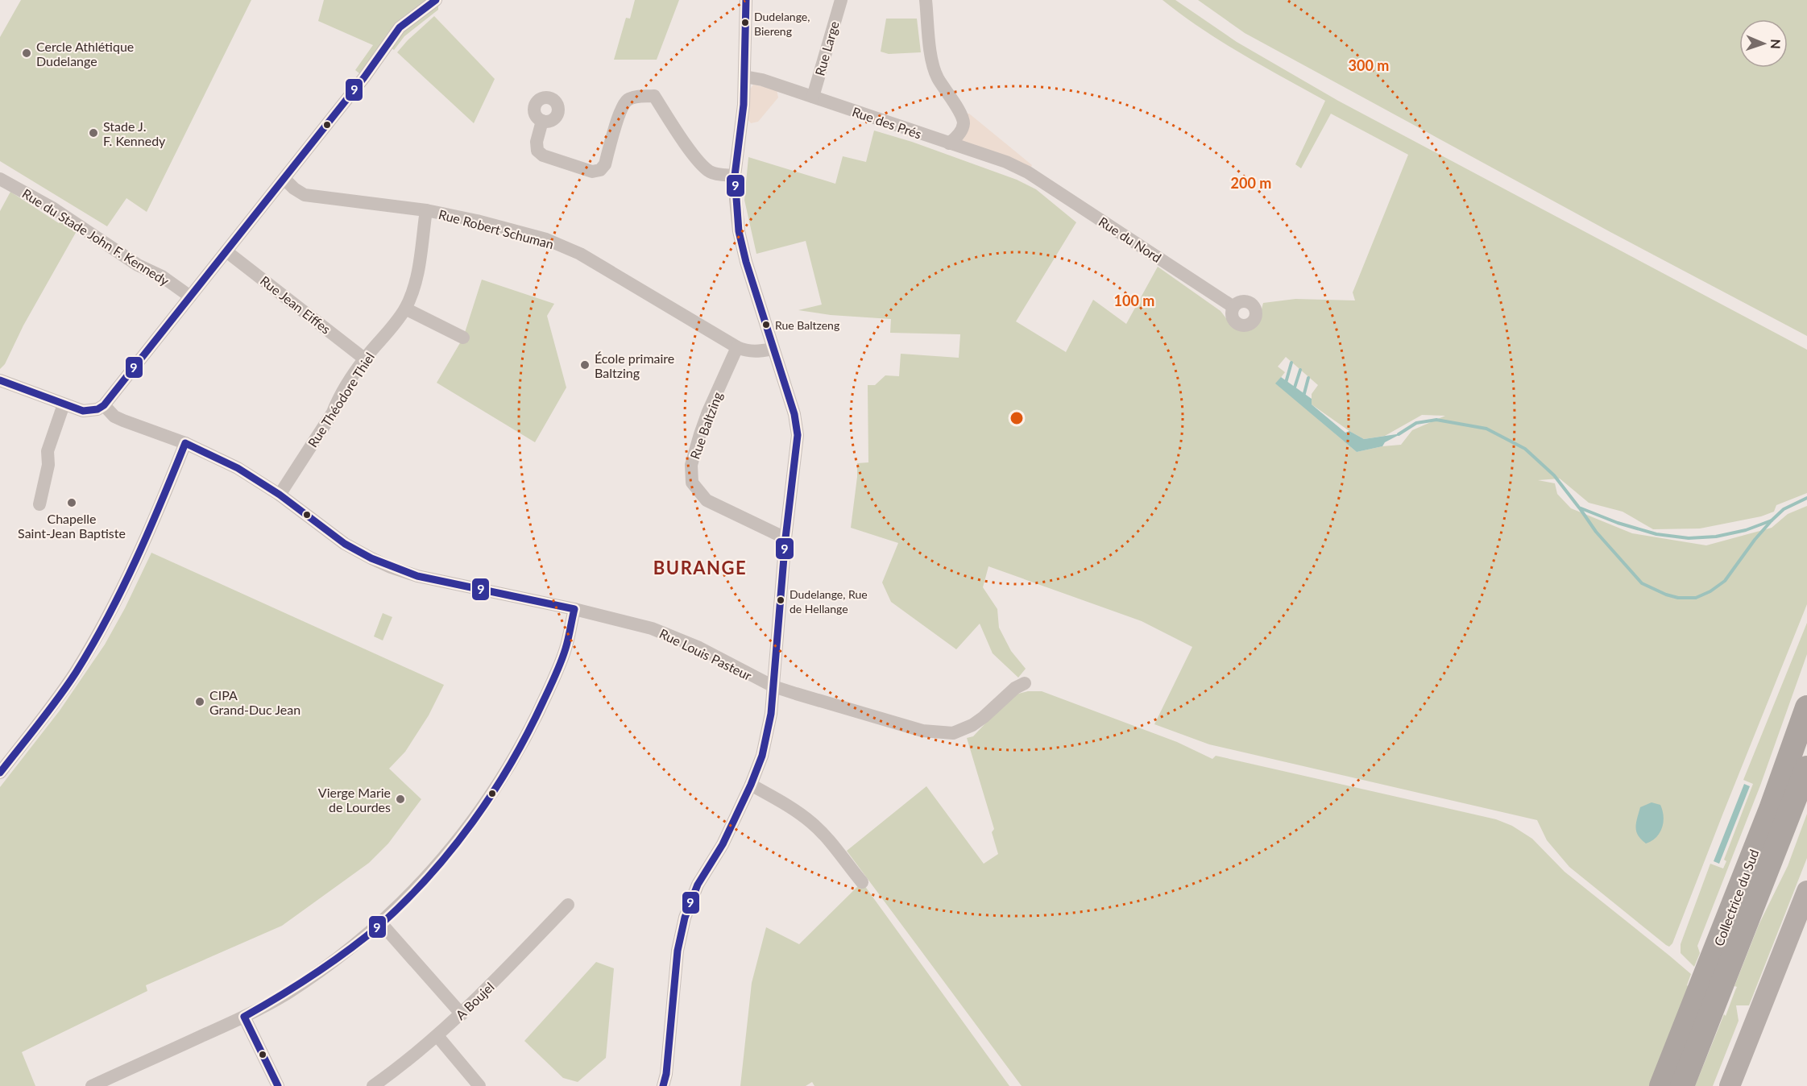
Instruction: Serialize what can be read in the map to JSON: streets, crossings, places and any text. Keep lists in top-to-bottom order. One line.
{"streets":{"highway":["Collectrice du Sud"],"street":["Rue Large","Rue des Prés","Rue Robert Schuman","Rue du Stade John F. Kennedy","Rue du Nord","Rue Jean Eiffes","Rue Théodore Thiel","Rue Baltzing","Rue Louis Pasteur","A Boujel"]},"crossings":[["Rue Large","Rue des Prés"],["Rue des Prés","Rue du Nord"],["Rue Robert Schuman","Rue Théodore Thiel"],["Rue Robert Schuman","Rue Baltzing"],["Rue Jean Eiffes","Rue Théodore Thiel"],["Rue Théodore Thiel","Rue Louis Pasteur"]],"districts":["BURANGE"],"places":["Dudelange, Biereng","Cercle Athlétique Dudelange","Stade J. F. Kennedy","Rue Baltzeng","École primaire Baltzing","Chapelle Saint-Jean Baptiste","Dudelange, Rue de Hellange","CIPA Grand-Duc Jean","Vierge Marie de Lourdes"],"lines":["transit line 9"],"north":"right","rings":["300 m","200 m","100 m"]}
